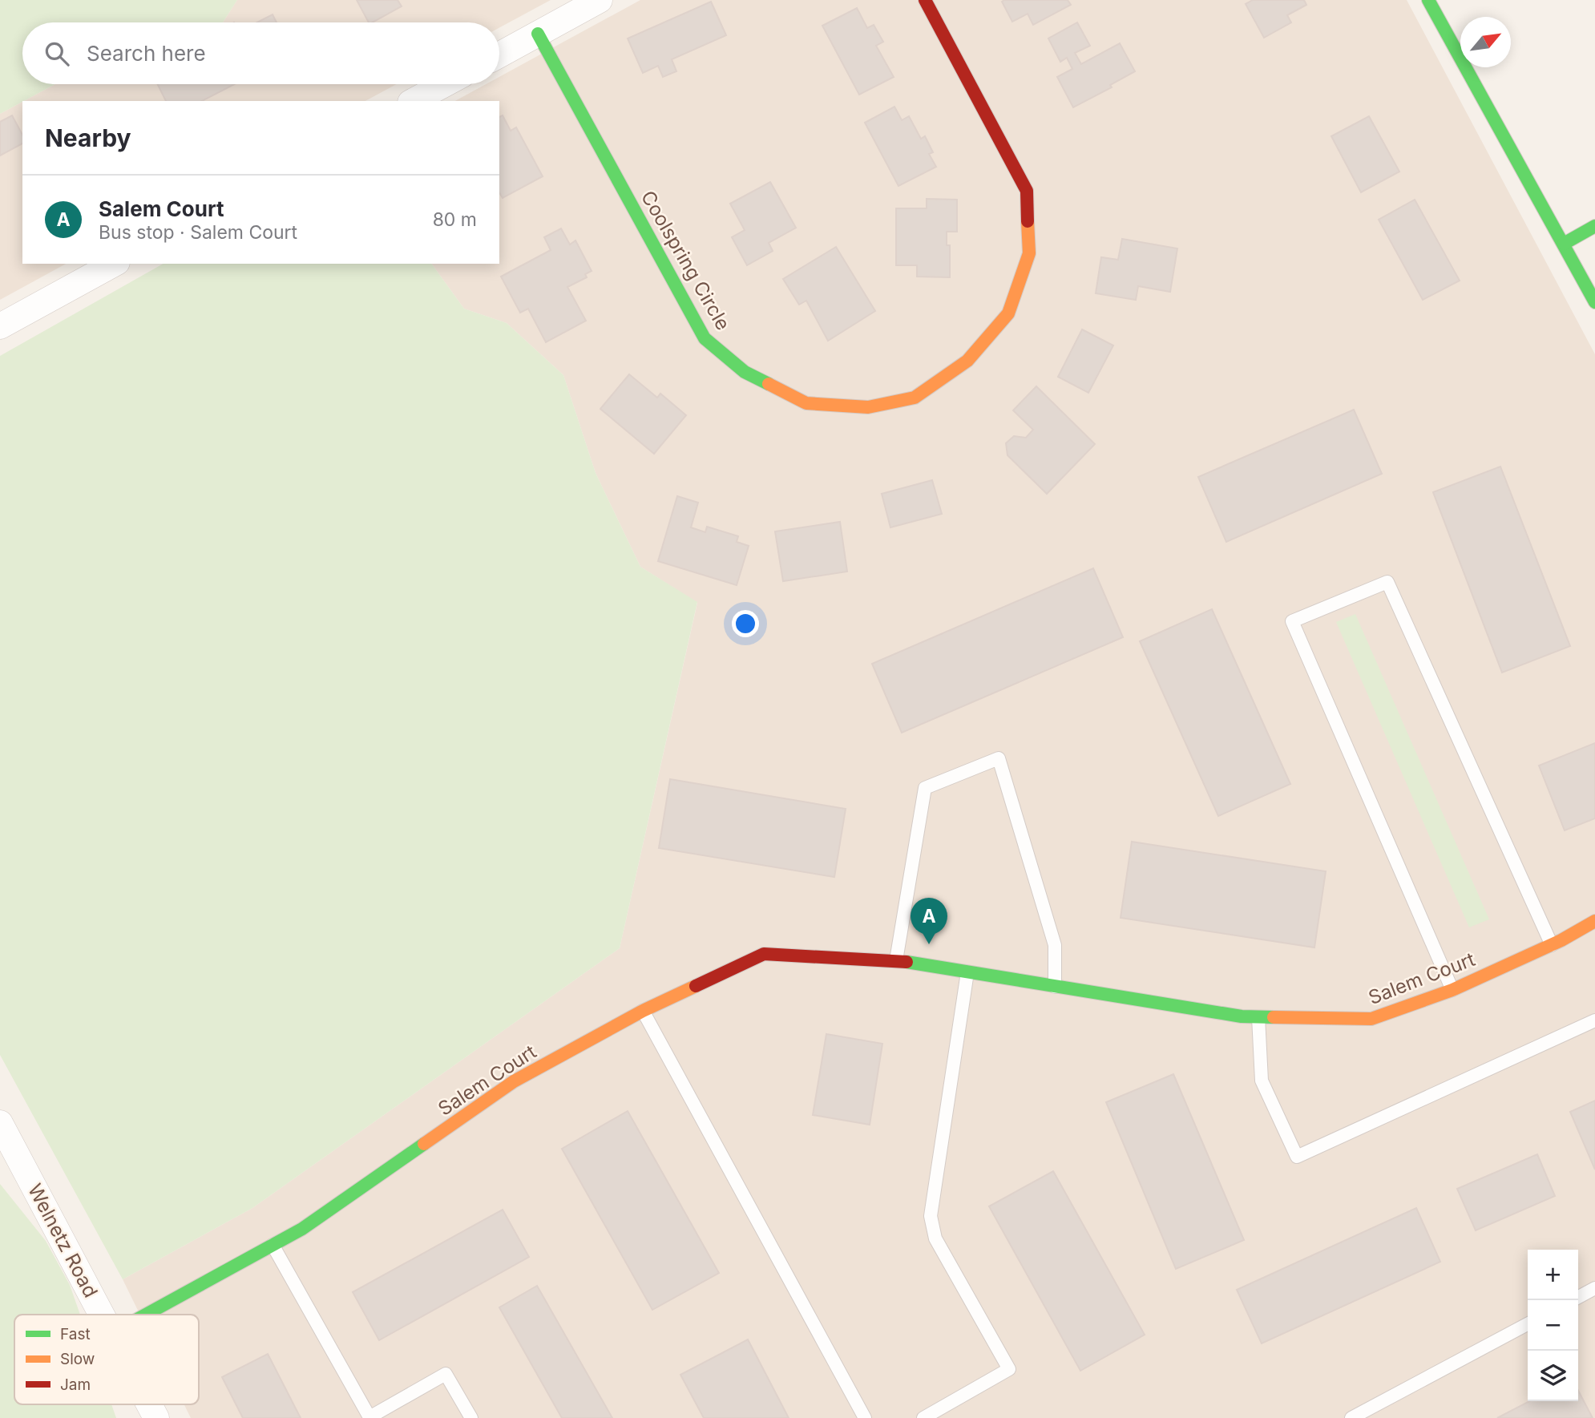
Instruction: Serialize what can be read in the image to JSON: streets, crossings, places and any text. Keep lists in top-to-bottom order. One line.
{"streets":{"street":["Coolspring Circle","Salem Court","Welnetz Road"]},"legend":["Fast","Slow","Jam"],"north":"top right","page":{"search":"Search here","heading":"Nearby","list":[{"mark":"A","name":"Salem Court","note":"Bus stop · Salem Court","value":"80 m"}],"pins":"A","map_buttons":["+","−"]}}
